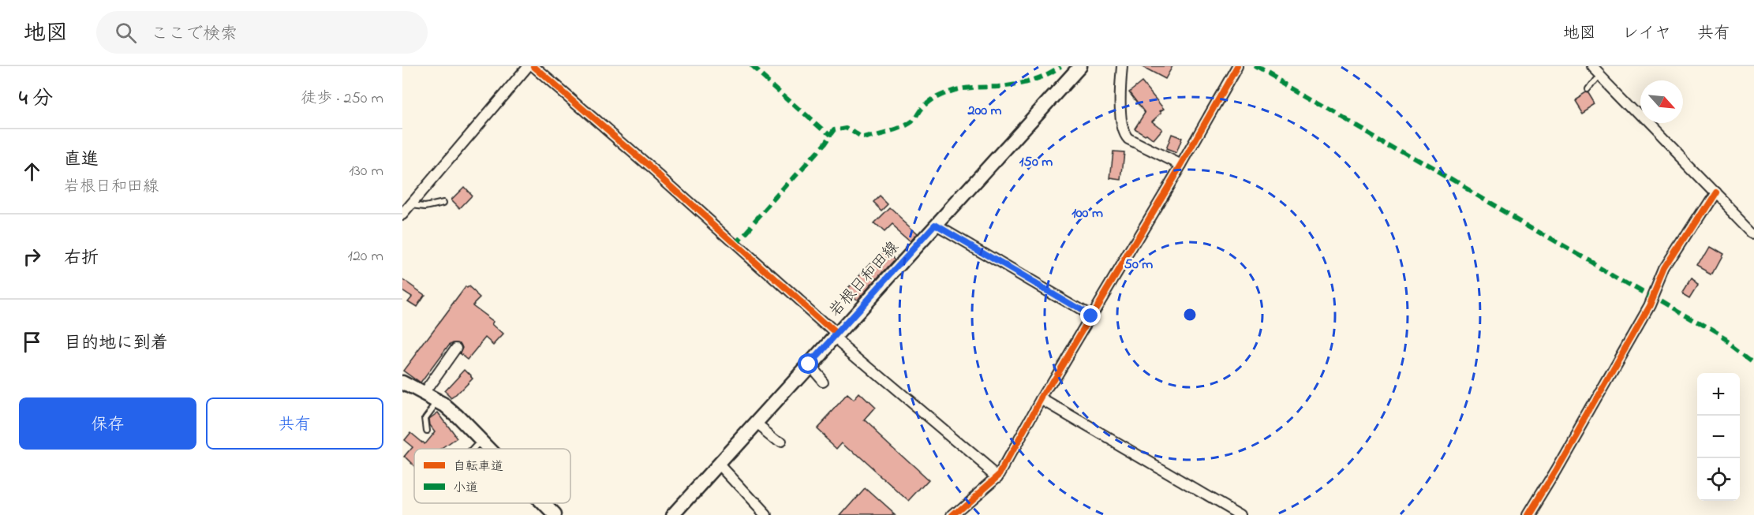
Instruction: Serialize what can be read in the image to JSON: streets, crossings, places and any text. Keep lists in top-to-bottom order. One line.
{"streets":{"main road":["岩根日和田線"]},"legend":["自転車道","小道"],"north":"bottom right","page":{"header":"地図","search":"ここで検索","nav":["地図","レイヤ","共有"],"heading":["4 分","徒歩 · 250 m"],"list":[["直進","岩根日和田線","130 m"],["右折","120 m"],"目的地に到着"],"map_buttons":["+","−"],"buttons":["保存","共有"]},"rings":["200 m","150 m","100 m","50 m"]}
